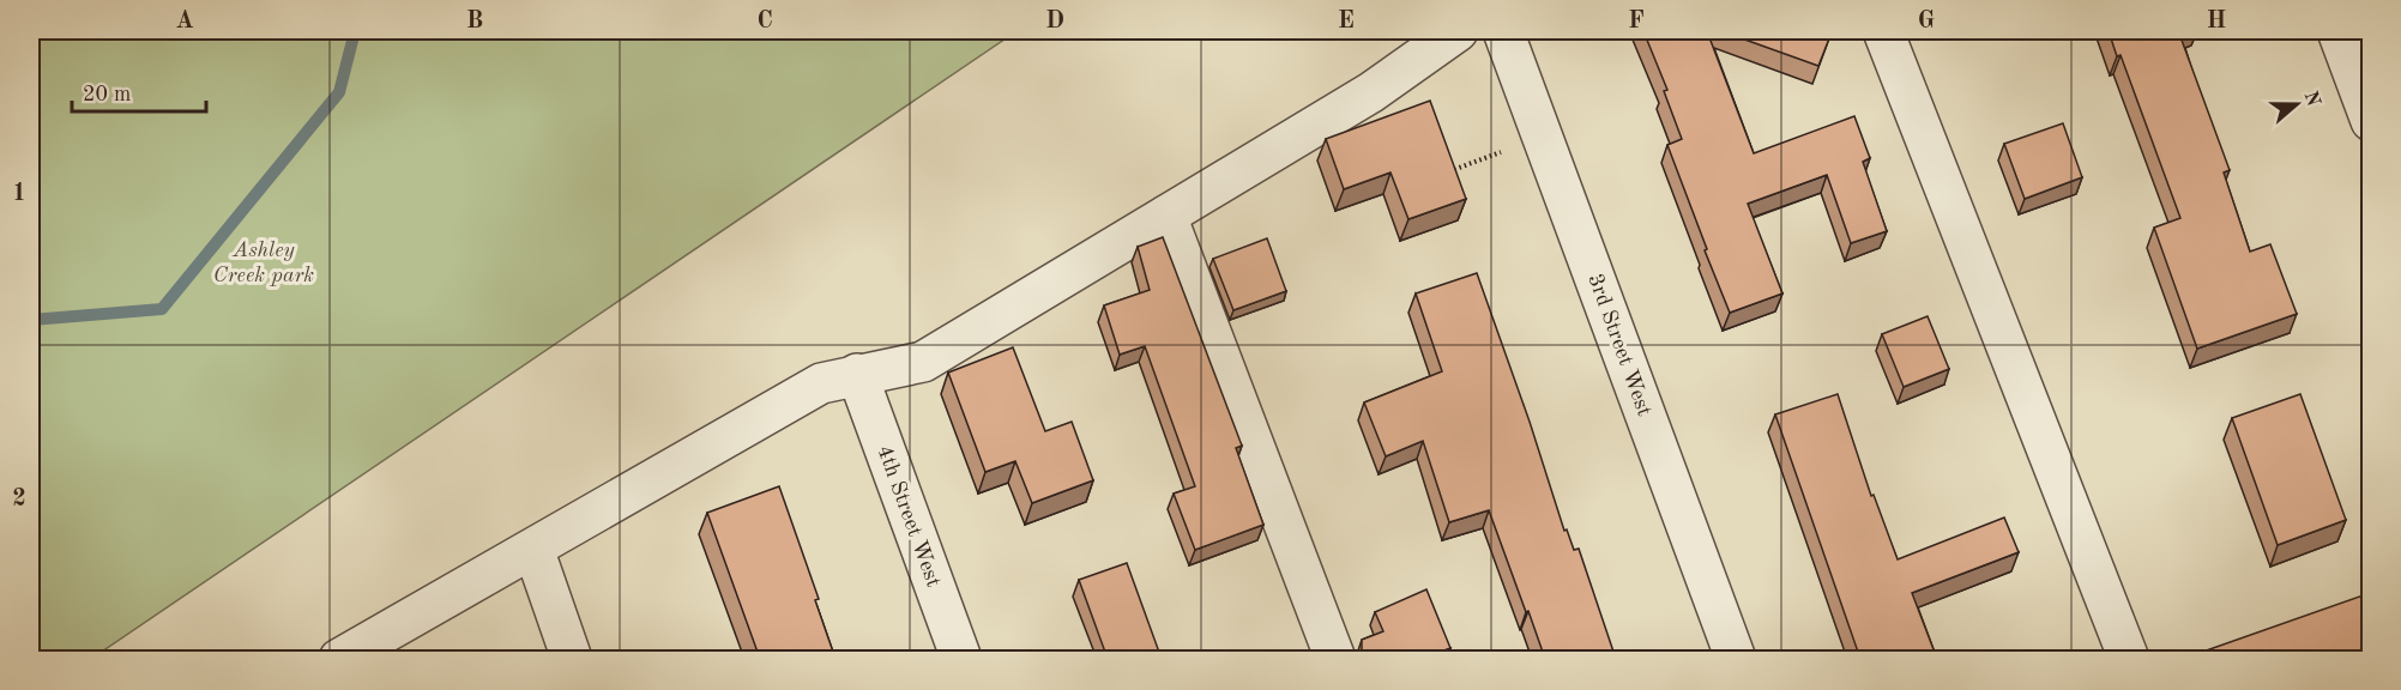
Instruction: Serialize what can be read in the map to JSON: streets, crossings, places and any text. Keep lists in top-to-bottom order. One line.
{"streets":{"street":["3rd Street West","4th Street West"]},"parks":["Ashley Creek park"],"scale_bar":"20 m","north":"right","grid":{"columns":["A","B","C","D","E","F","G","H"],"rows":["1","2"]}}
